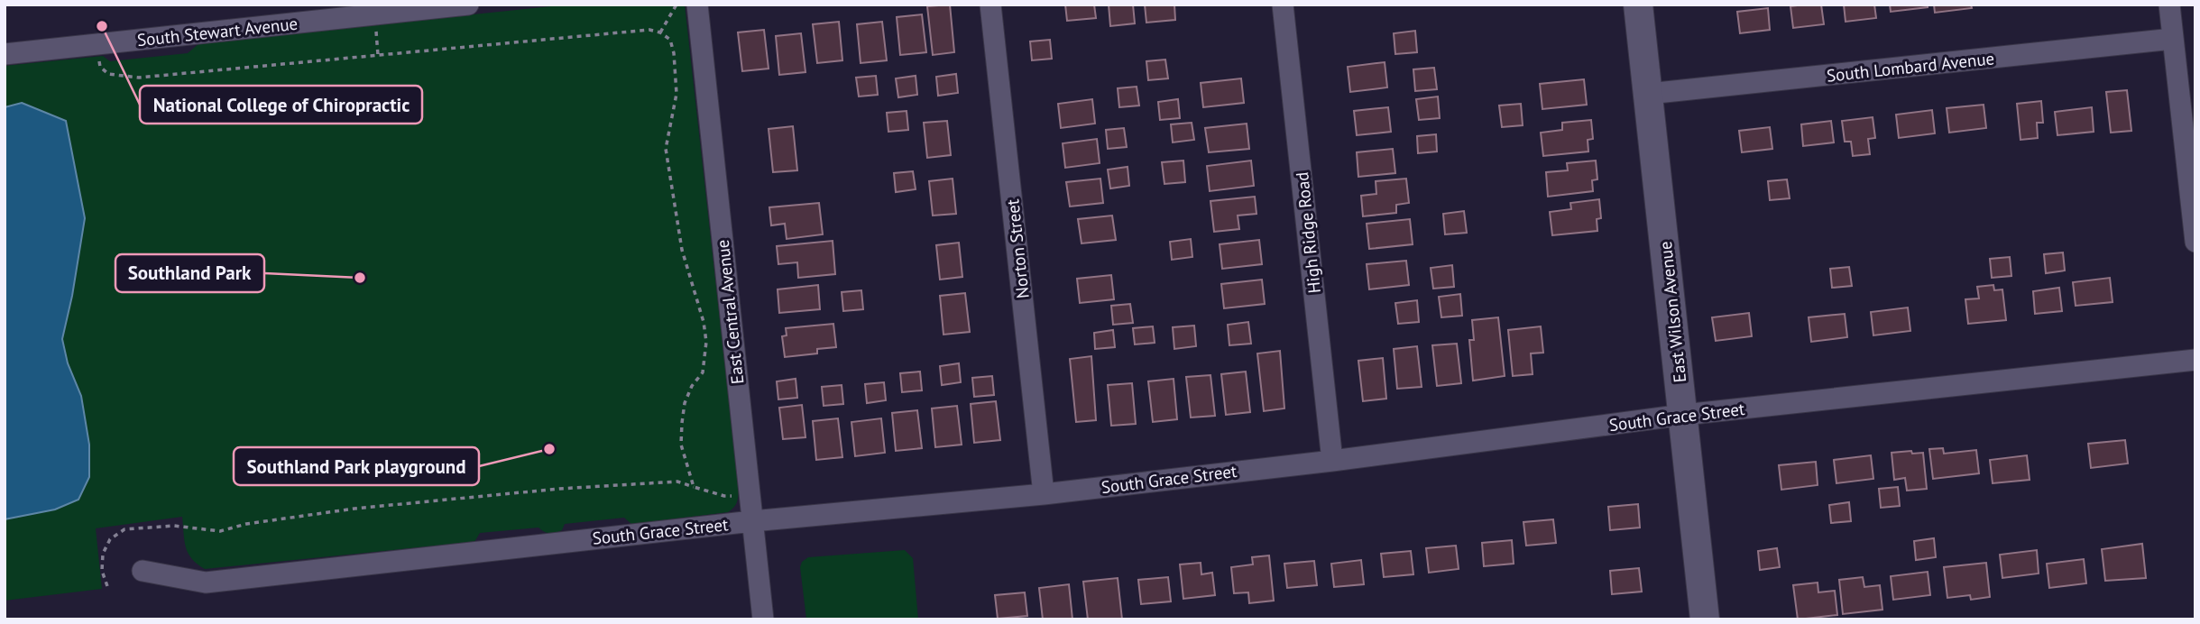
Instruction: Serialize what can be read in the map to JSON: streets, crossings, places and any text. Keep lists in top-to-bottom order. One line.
{"streets":{"street":["South Stewart Avenue","South Lombard Avenue","High Ridge Road","Norton Street","East Central Avenue","East Wilson Avenue","South Grace Street"]},"crossings":[["South Lombard Avenue","East Wilson Avenue"],["High Ridge Road","South Grace Street"],["Norton Street","South Grace Street"],["East Central Avenue","South Grace Street"],["East Wilson Avenue","South Grace Street"]],"places":["National College of Chiropractic","Southland Park","Southland Park playground"]}
